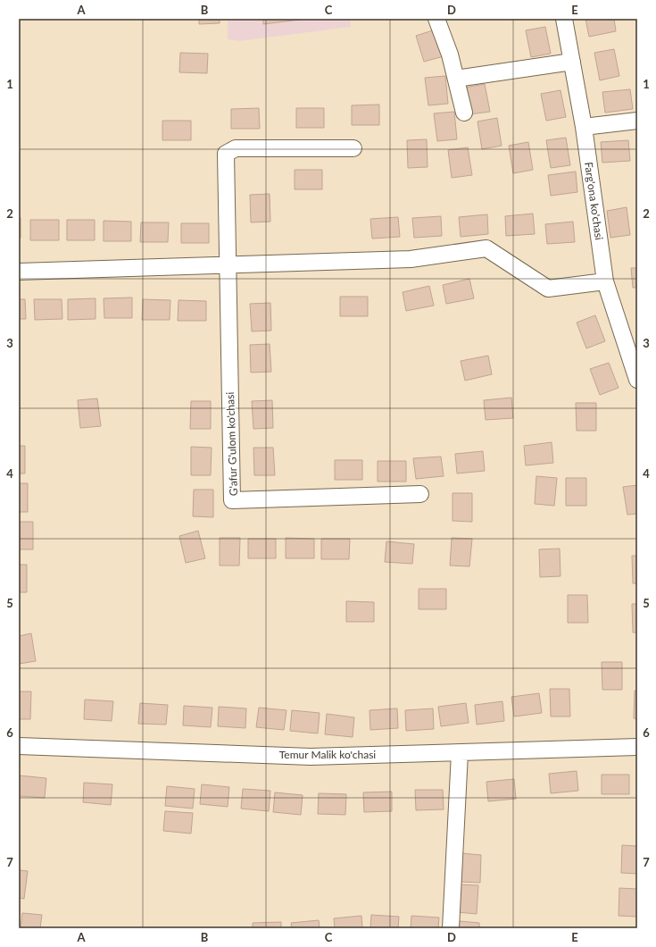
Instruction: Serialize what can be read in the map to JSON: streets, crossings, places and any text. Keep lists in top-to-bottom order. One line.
{"streets":{"street":["Farg'ona ko'chasi","G'afur G'ulom ko'chasi","Temur Malik ko'chasi"]},"grid":{"columns":["A","B","C","D","E"],"rows":["1","2","3","4","5","6","7"]}}
